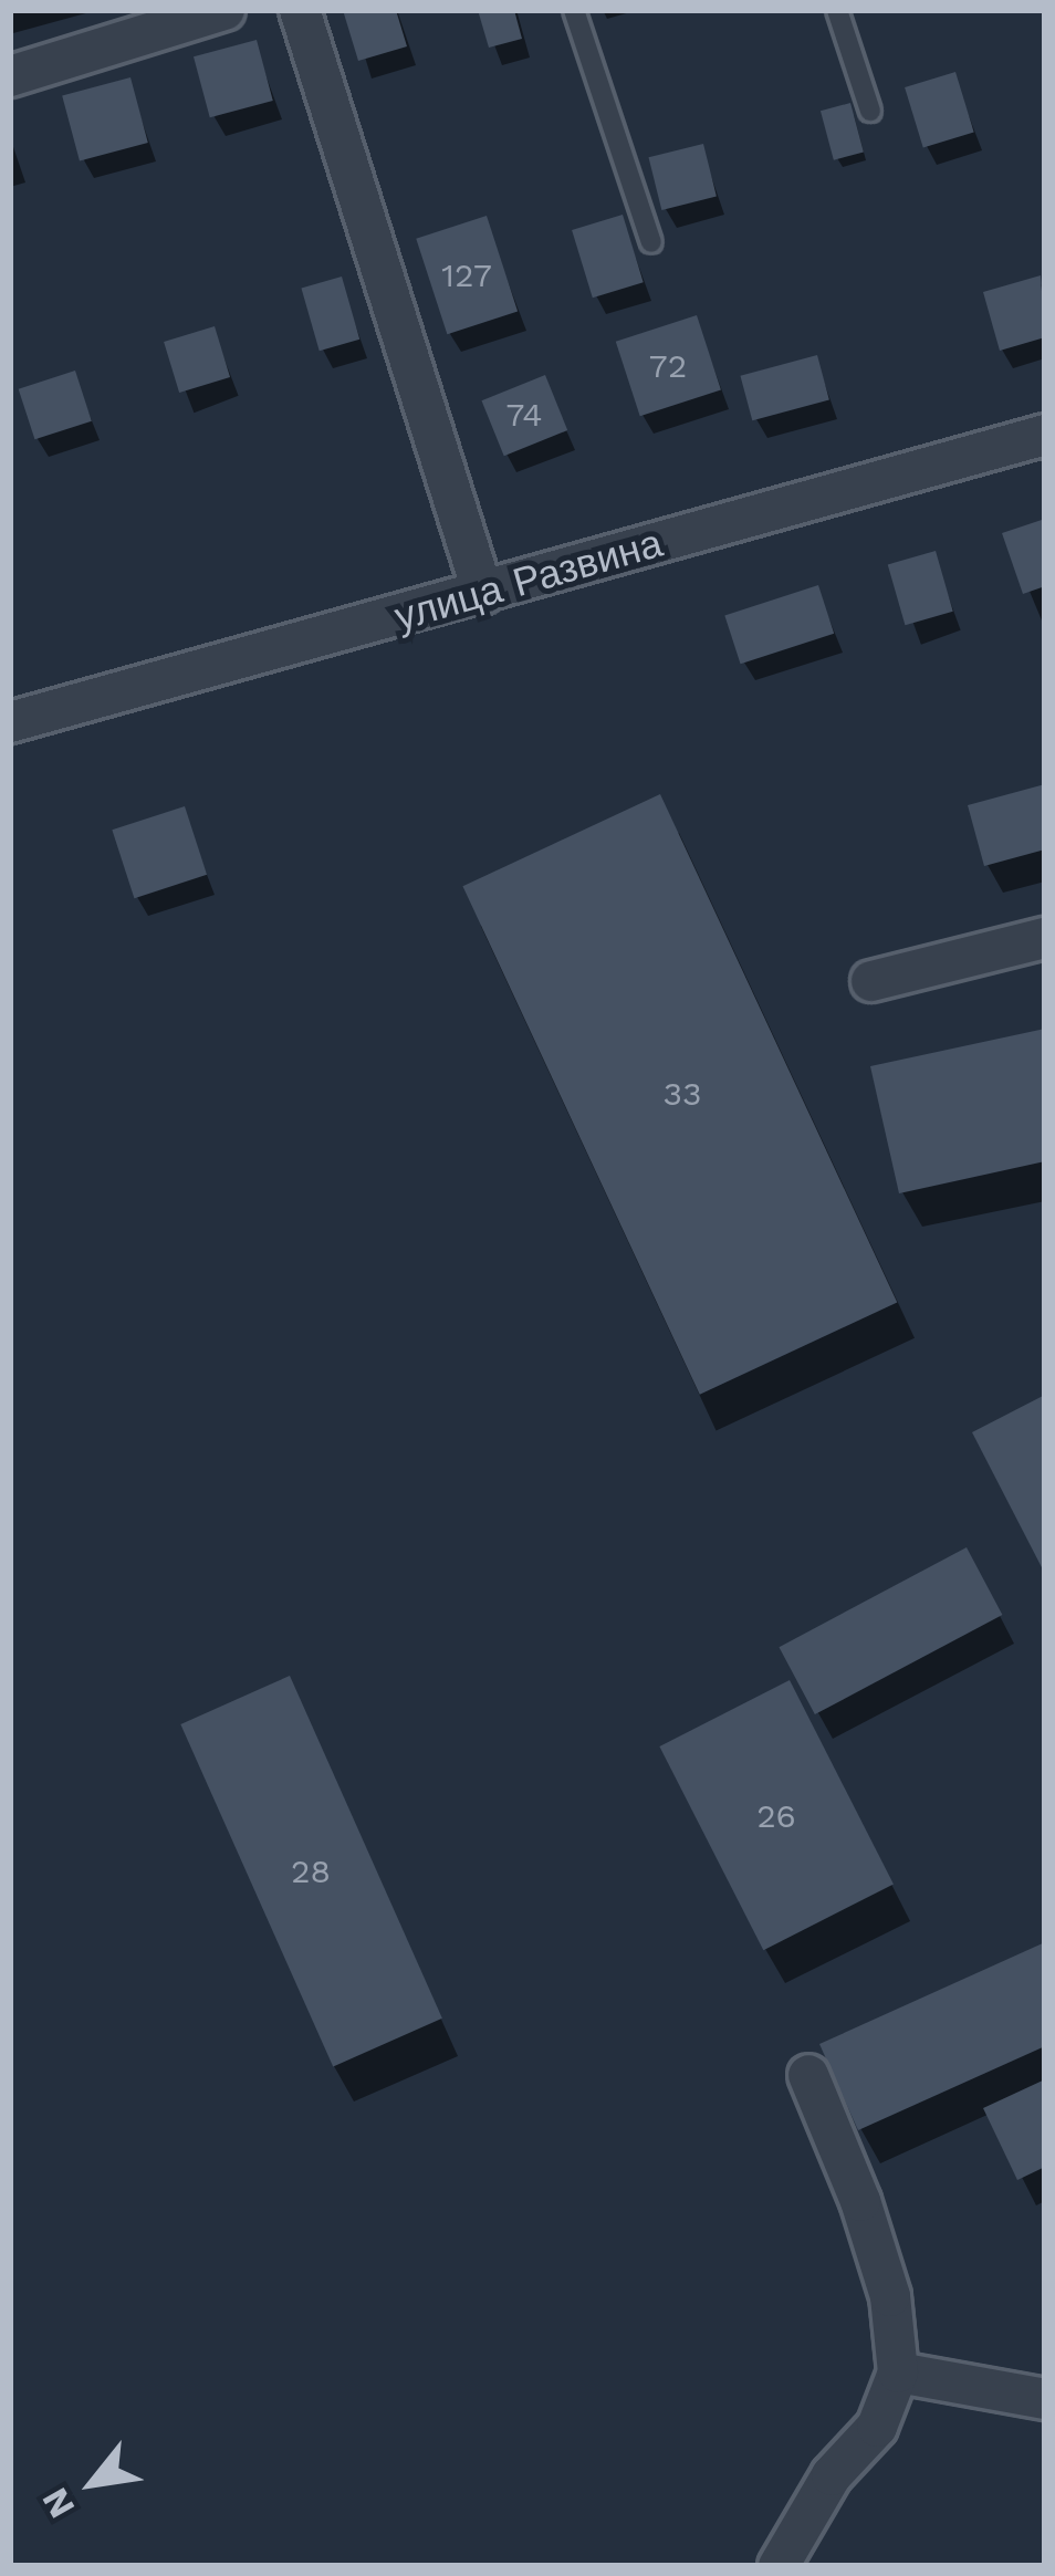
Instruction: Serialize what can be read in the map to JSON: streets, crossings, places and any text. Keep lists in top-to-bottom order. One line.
{"streets":{"street":["улица Развина"]},"house_numbers":["127","72","74","33","26","28"],"north":"bottom left"}
